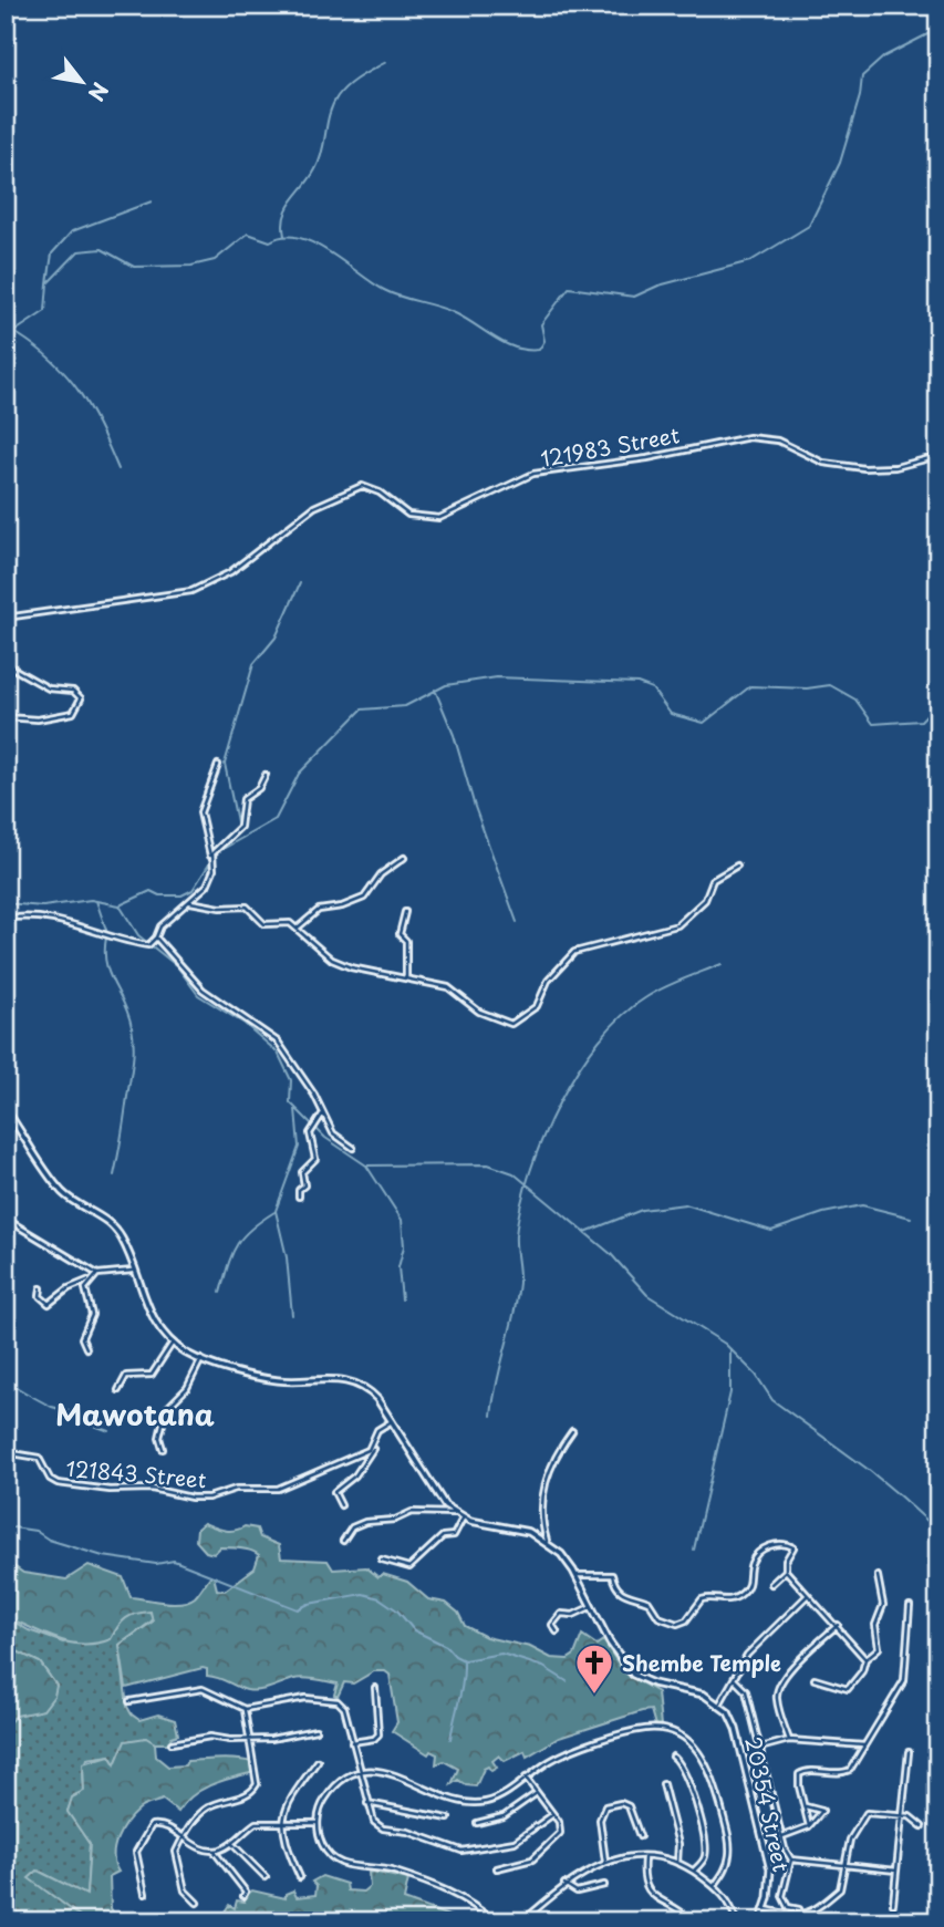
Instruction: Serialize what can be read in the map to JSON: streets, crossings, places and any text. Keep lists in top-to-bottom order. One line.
{"streets":{"street":["121983 Street","121843 Street","20354 Street"]},"districts":["Mawotana"],"places":{"church":["Shembe Temple"]},"north":"bottom right"}
